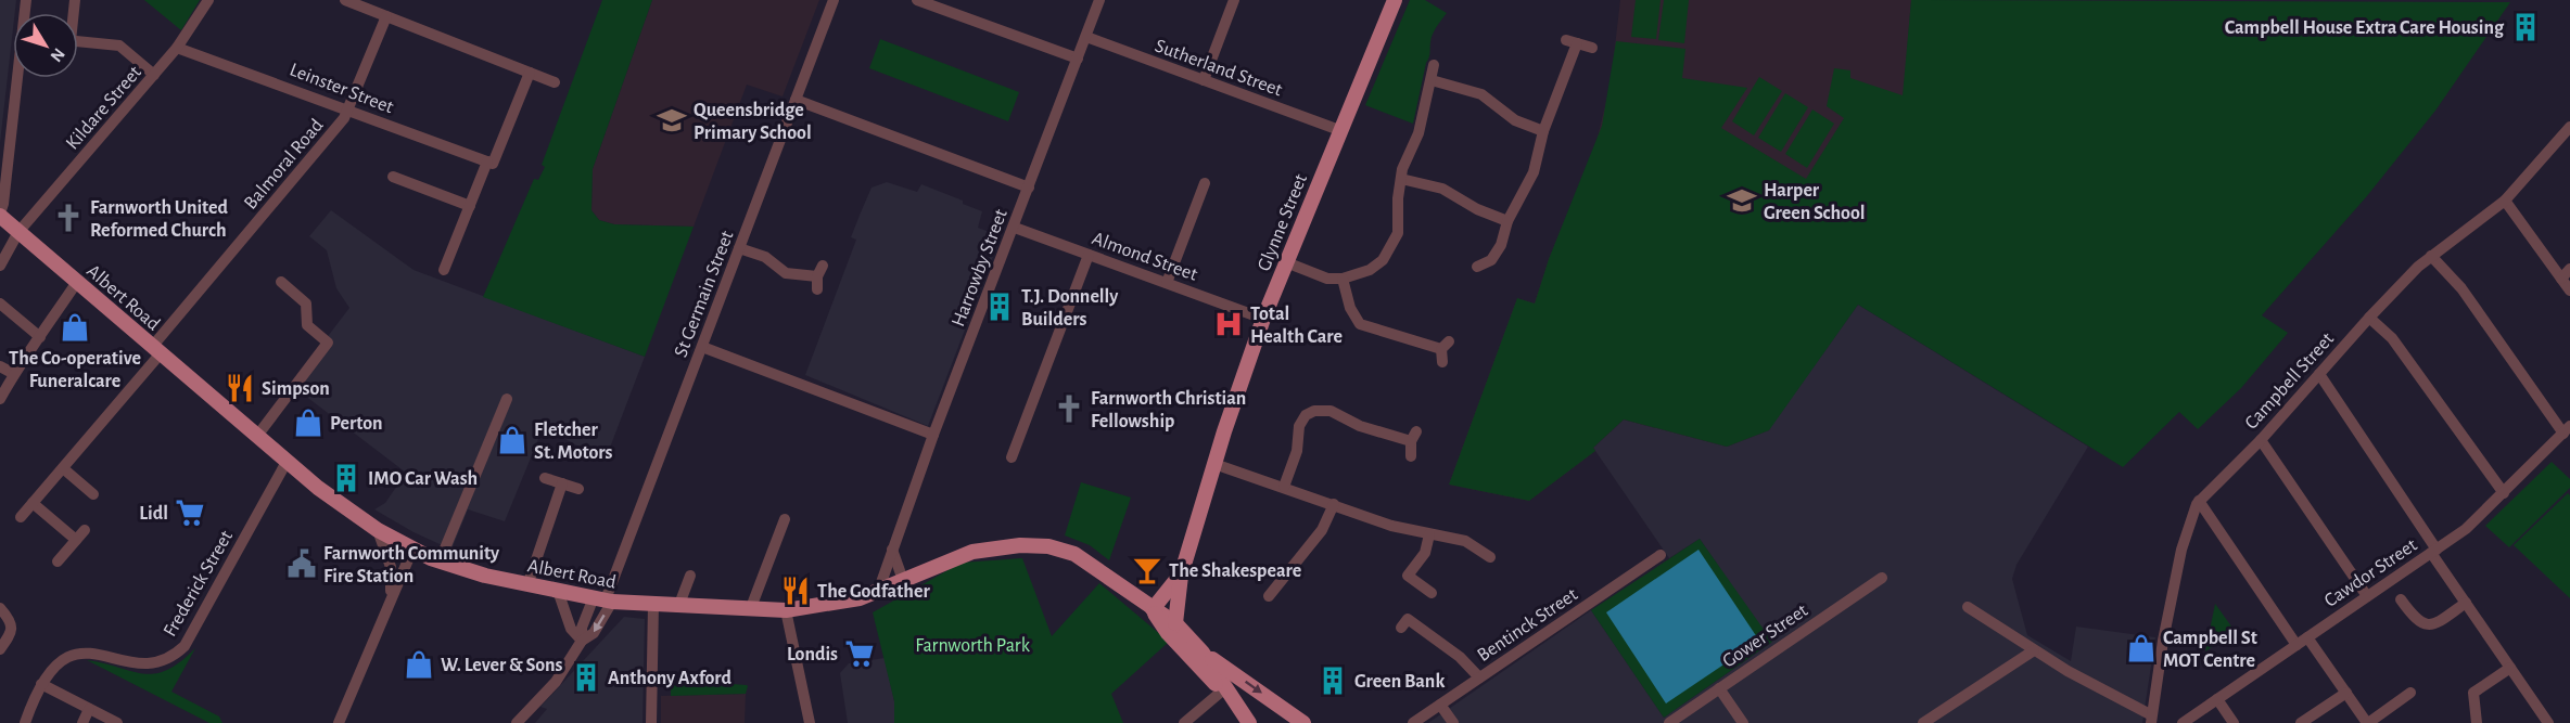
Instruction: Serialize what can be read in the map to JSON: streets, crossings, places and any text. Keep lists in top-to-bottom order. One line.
{"streets":{"main road":["Glynne Street","Albert Road"],"street":["Sutherland Street","Leinster Street","Kildare Street","Balmoral Road","Almond Street","Harrowby Street","St Germain Street","Campbell Street","Cawdor Street","Frederick Street","Bentinck Street","Gower Street"]},"crossings":[["Sutherland Street","Glynne Street"],["Sutherland Street","Harrowby Street"],["Leinster Street","Kildare Street"],["Leinster Street","Balmoral Road"],["Kildare Street","Albert Road"],["Balmoral Road","Albert Road"],["Glynne Street","Almond Street"],["Glynne Street","Albert Road"],["Almond Street","Harrowby Street"],["Harrowby Street","Albert Road"],["St Germain Street","Albert Road"],["Albert Road","Frederick Street"]],"parks":["Farnworth Park"],"places":{"building":["Campbell House Extra Care Housing","T.J. Donnelly Builders","IMO Car Wash","Anthony Axford","Green Bank"],"school or university":["Queensbridge Primary School","Harper Green School"],"church":["Farnworth United Reformed Church","Farnworth Christian Fellowship"],"hospital":["Total Health Care"],"shop":["The Co-operative Funeralcare","Perton","Fletcher St. Motors","Campbell St MOT Centre","W. Lever & Sons"],"restaurant":["Simpson","The Godfather"],"supermarket":["Lidl","Londis"],"public building":["Farnworth Community Fire Station"],"bar":["The Shakespeare"]},"north":"bottom right"}
